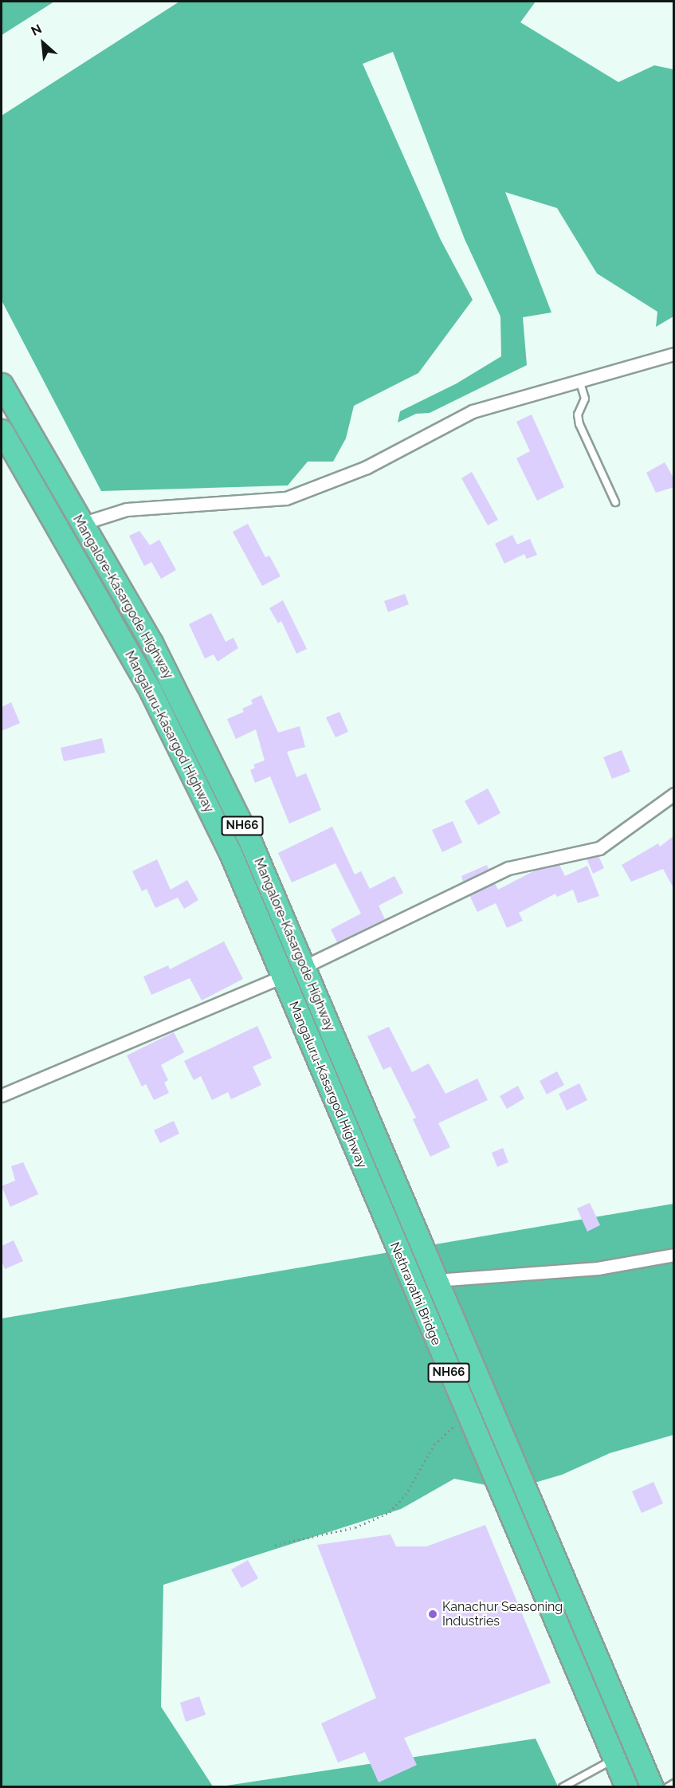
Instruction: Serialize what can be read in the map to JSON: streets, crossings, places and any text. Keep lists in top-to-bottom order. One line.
{"streets":{"highway":["Mangalore-Kasargode Highway","Mangaluru-Kasargod Highway","NH66","Nethravathi Bridge"]},"crossings":[["Mangalore-Kasargode Highway","Nethravathi Bridge"],["Mangaluru-Kasargod Highway","Nethravathi Bridge"],["NH66","Nethravathi Bridge"]],"places":["Kanachur Seasoning Industries"],"north":"top left"}
